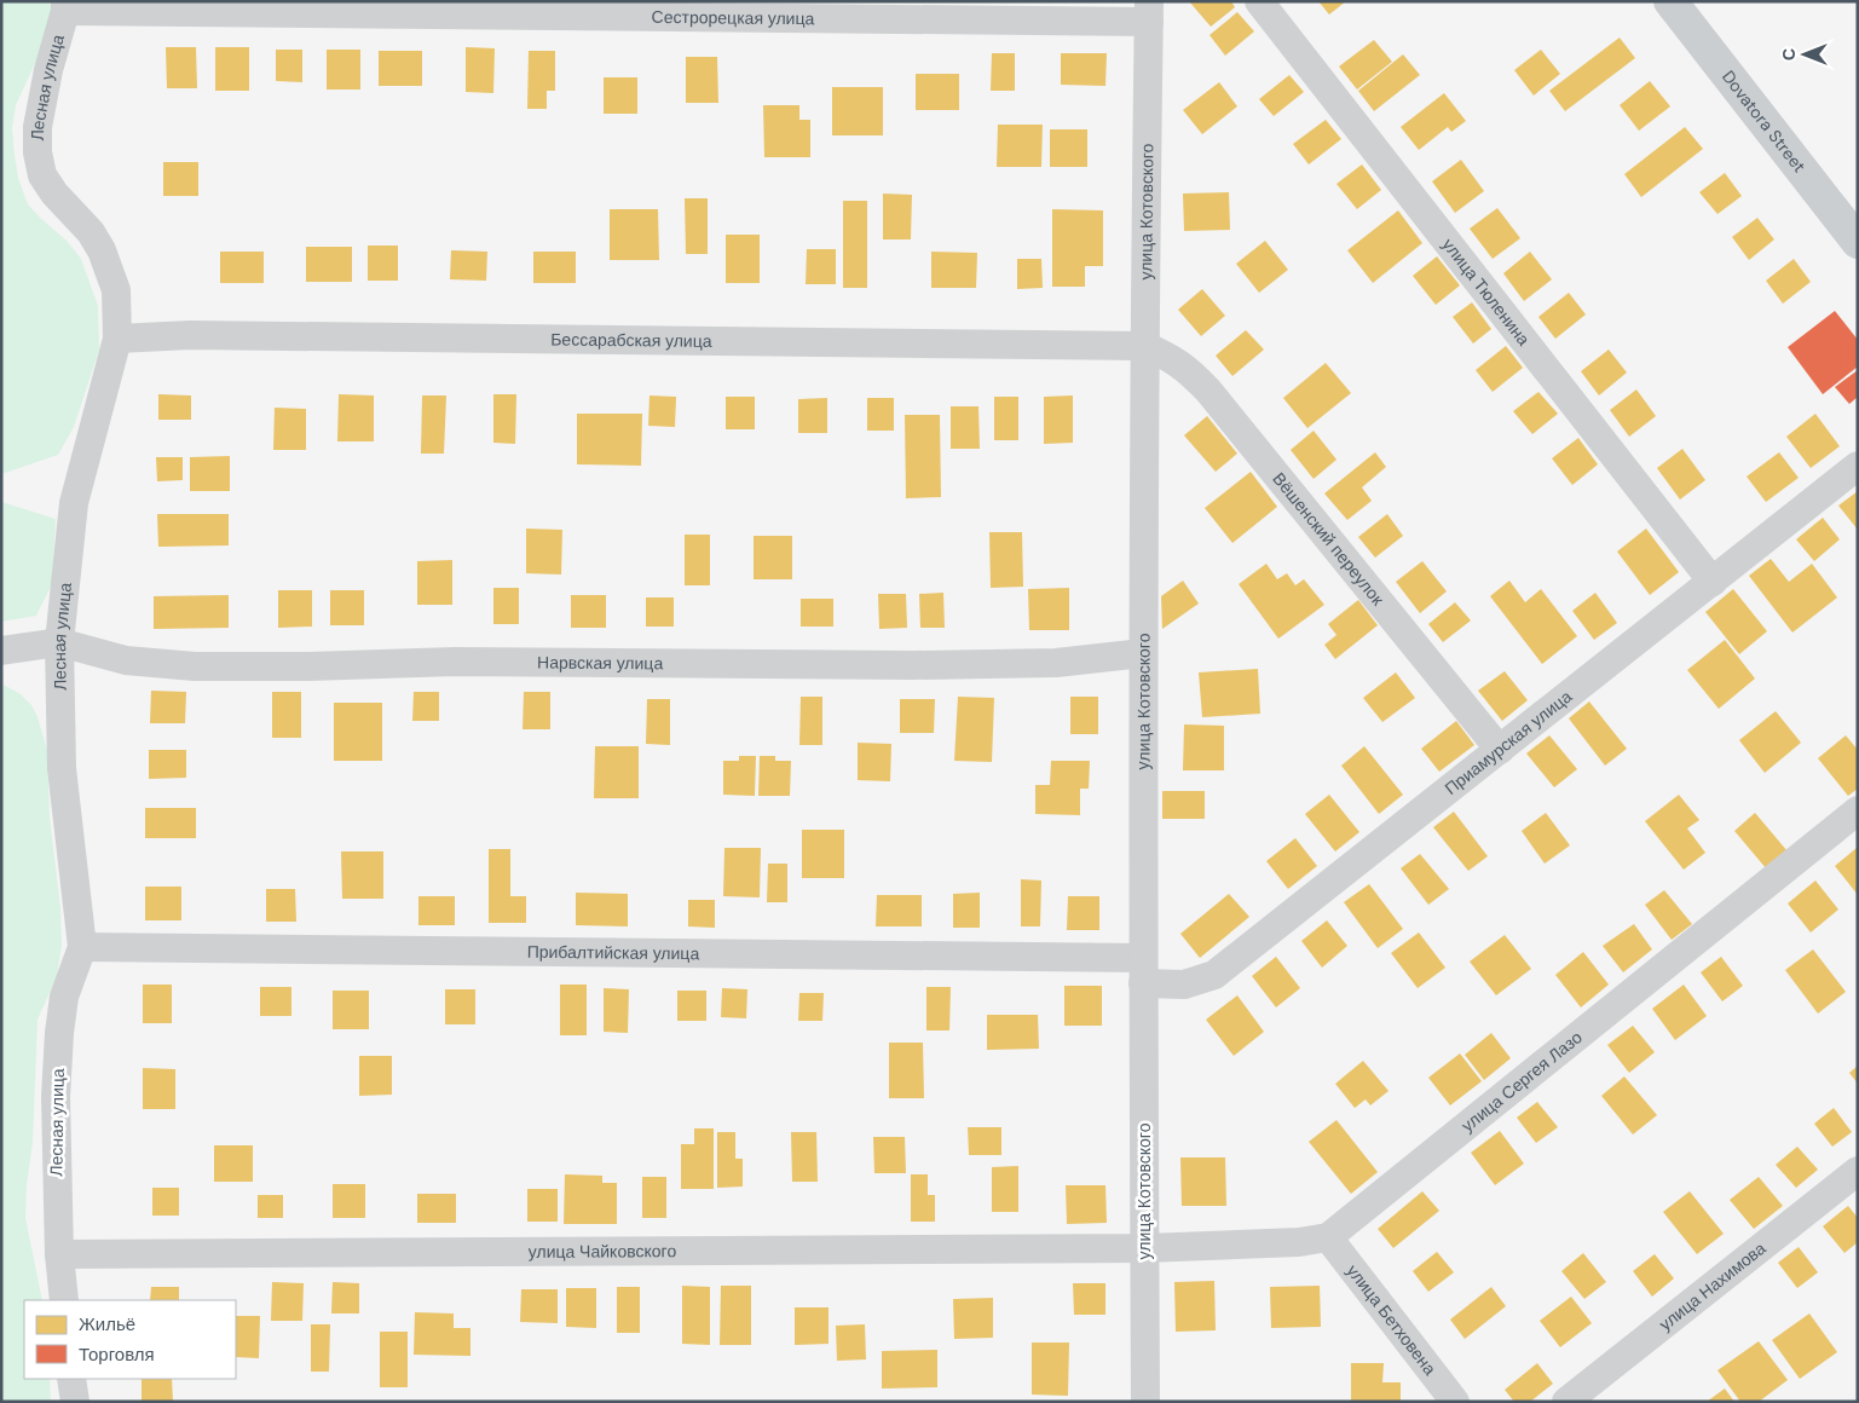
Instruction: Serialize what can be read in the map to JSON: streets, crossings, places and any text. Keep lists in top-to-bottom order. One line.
{"streets":{"main road":["Dovatora Street"],"street":["Сестрорецкая улица","Лесная улица","улица Котовского","улица Тюленина","Бессарабская улица","Вёшенский переулок","Нарвская улица","Приамурская улица","Прибалтийская улица","улица Сергея Лазо","улица Чайковского","улица Нахимова","улица Бетховена"]},"crossings":[["Сестрорецкая улица","Лесная улица"],["Сестрорецкая улица","улица Котовского"],["Лесная улица","Бессарабская улица"],["Лесная улица","Нарвская улица"],["Лесная улица","Прибалтийская улица"],["Лесная улица","улица Чайковского"],["улица Котовского","Бессарабская улица"],["улица Котовского","Вёшенский переулок"],["улица Котовского","Нарвская улица"],["улица Котовского","Приамурская улица"],["улица Котовского","Прибалтийская улица"],["улица Котовского","улица Сергея Лазо"],["улица Котовского","улица Чайковского"],["улица Тюленина","Приамурская улица"],["Бессарабская улица","Вёшенский переулок"],["Вёшенский переулок","Приамурская улица"],["Приамурская улица","Прибалтийская улица"],["улица Сергея Лазо","улица Чайковского"],["улица Сергея Лазо","улица Бетховена"]],"legend":["Жильё","Торговля"],"north":"left"}
